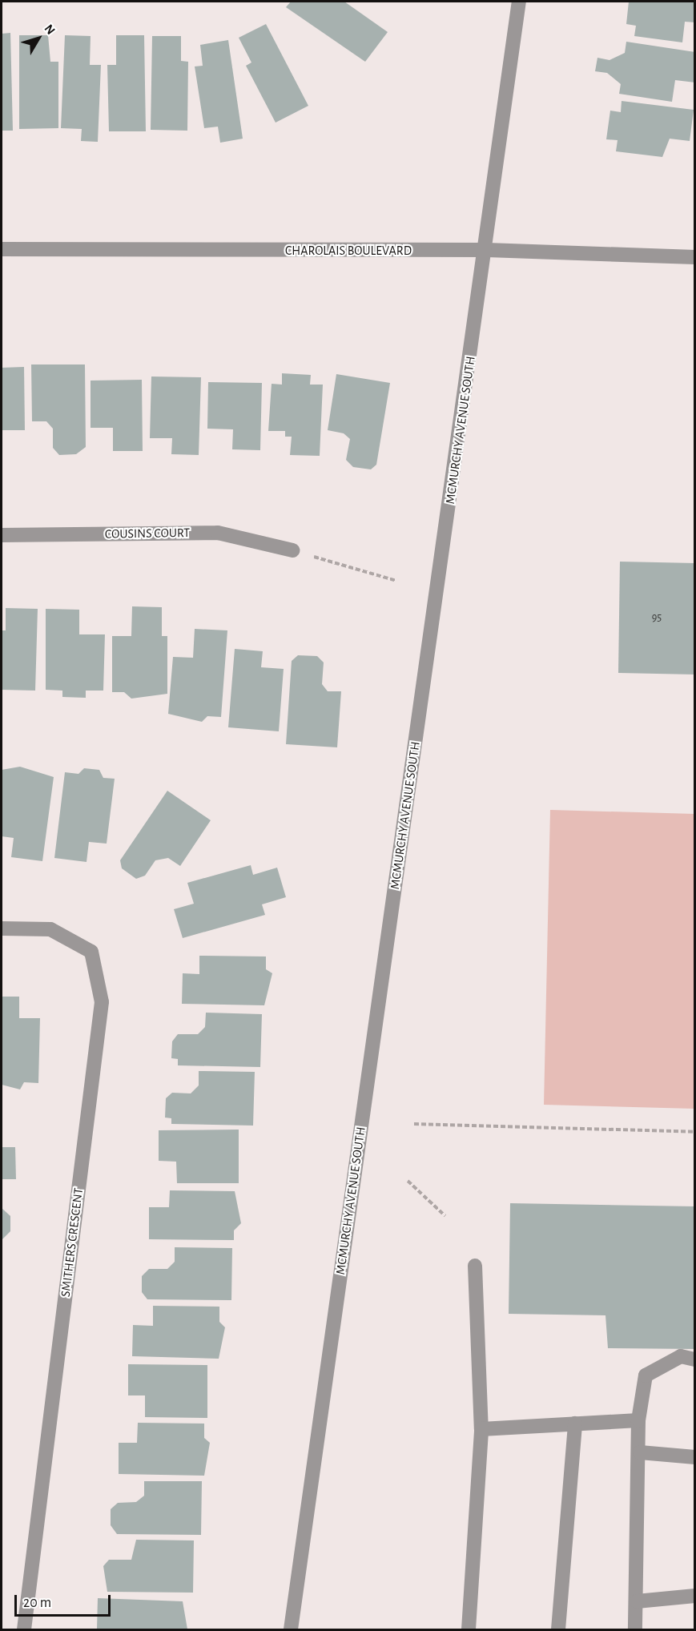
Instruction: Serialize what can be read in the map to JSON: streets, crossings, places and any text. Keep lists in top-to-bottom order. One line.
{"streets":{"street":["CHAROLAIS BOULEVARD","MCMURCHY AVENUE SOUTH","COUSINS COURT","SMITHERS CRESCENT"]},"crossings":[["CHAROLAIS BOULEVARD","MCMURCHY AVENUE SOUTH"]],"house_numbers":["95"],"scale_bar":"20 m","north":"top right"}
